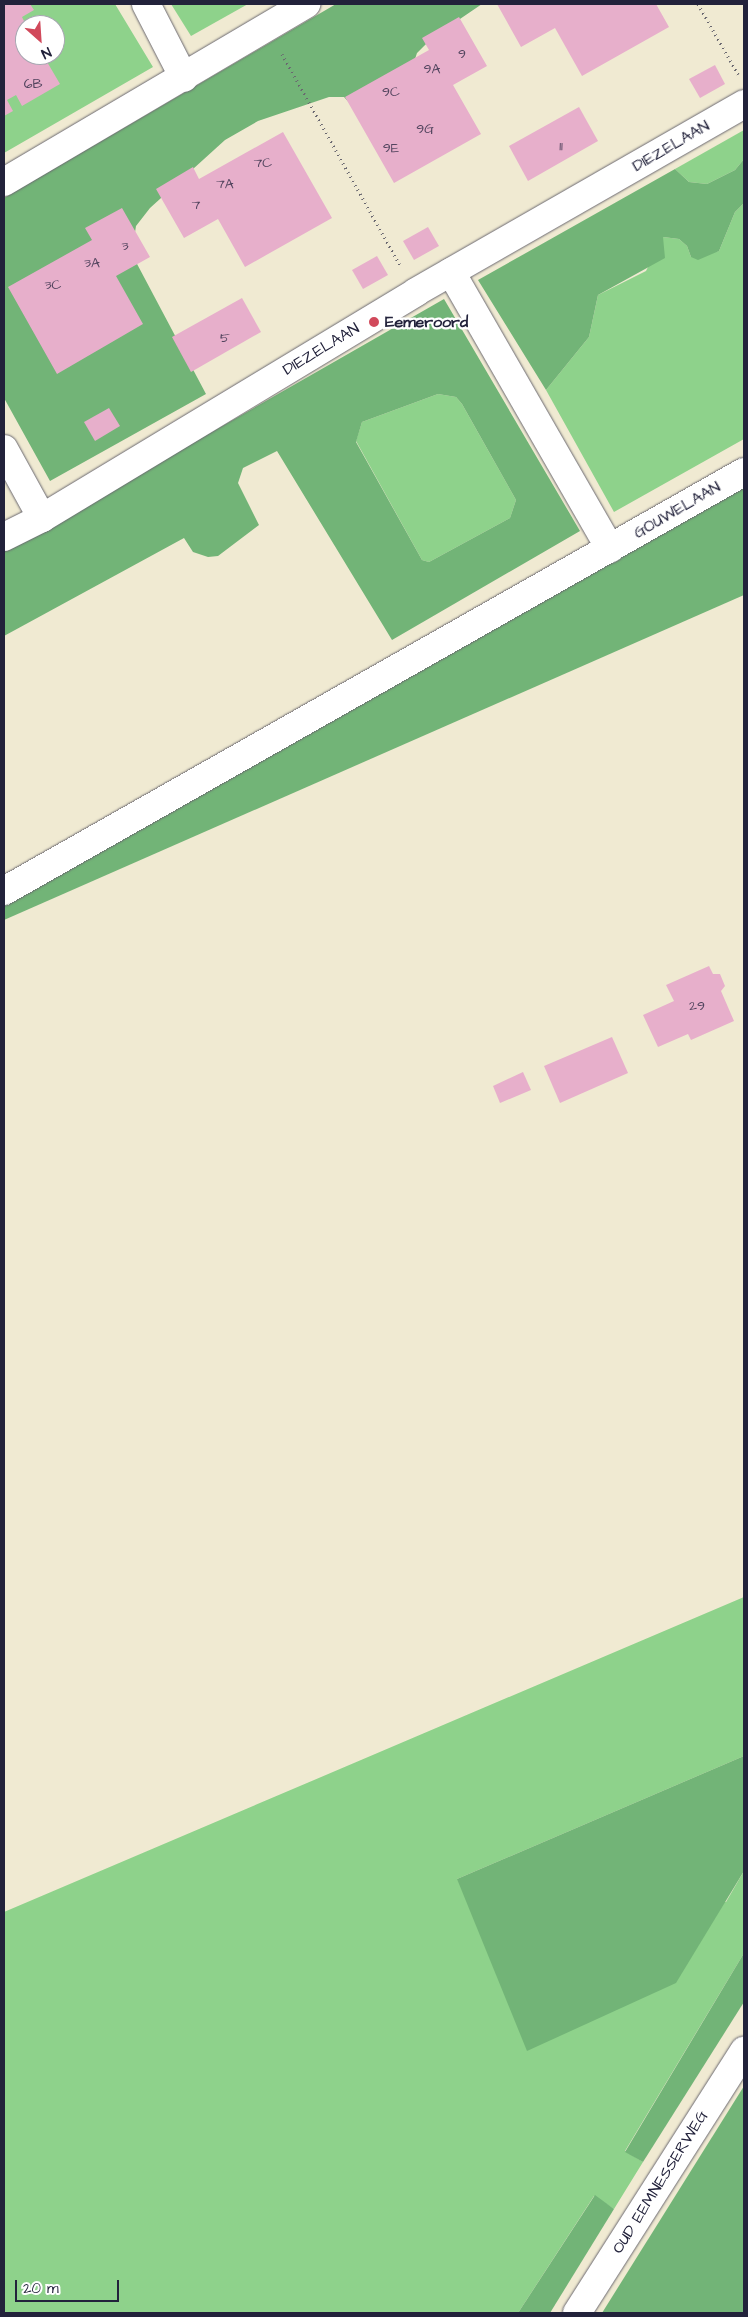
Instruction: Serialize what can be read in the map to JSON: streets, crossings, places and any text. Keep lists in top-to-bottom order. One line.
{"streets":{"street":["DIEZELAAN","GOUWELAAN","OUD EEMNESSERWEG"]},"places":["Eemeroord"],"house_numbers":["9","9A","6B","9C","9G","11","9E","7C","7A","7","3","3A","3C","5","29"],"scale_bar":"20 m","north":"bottom right"}
